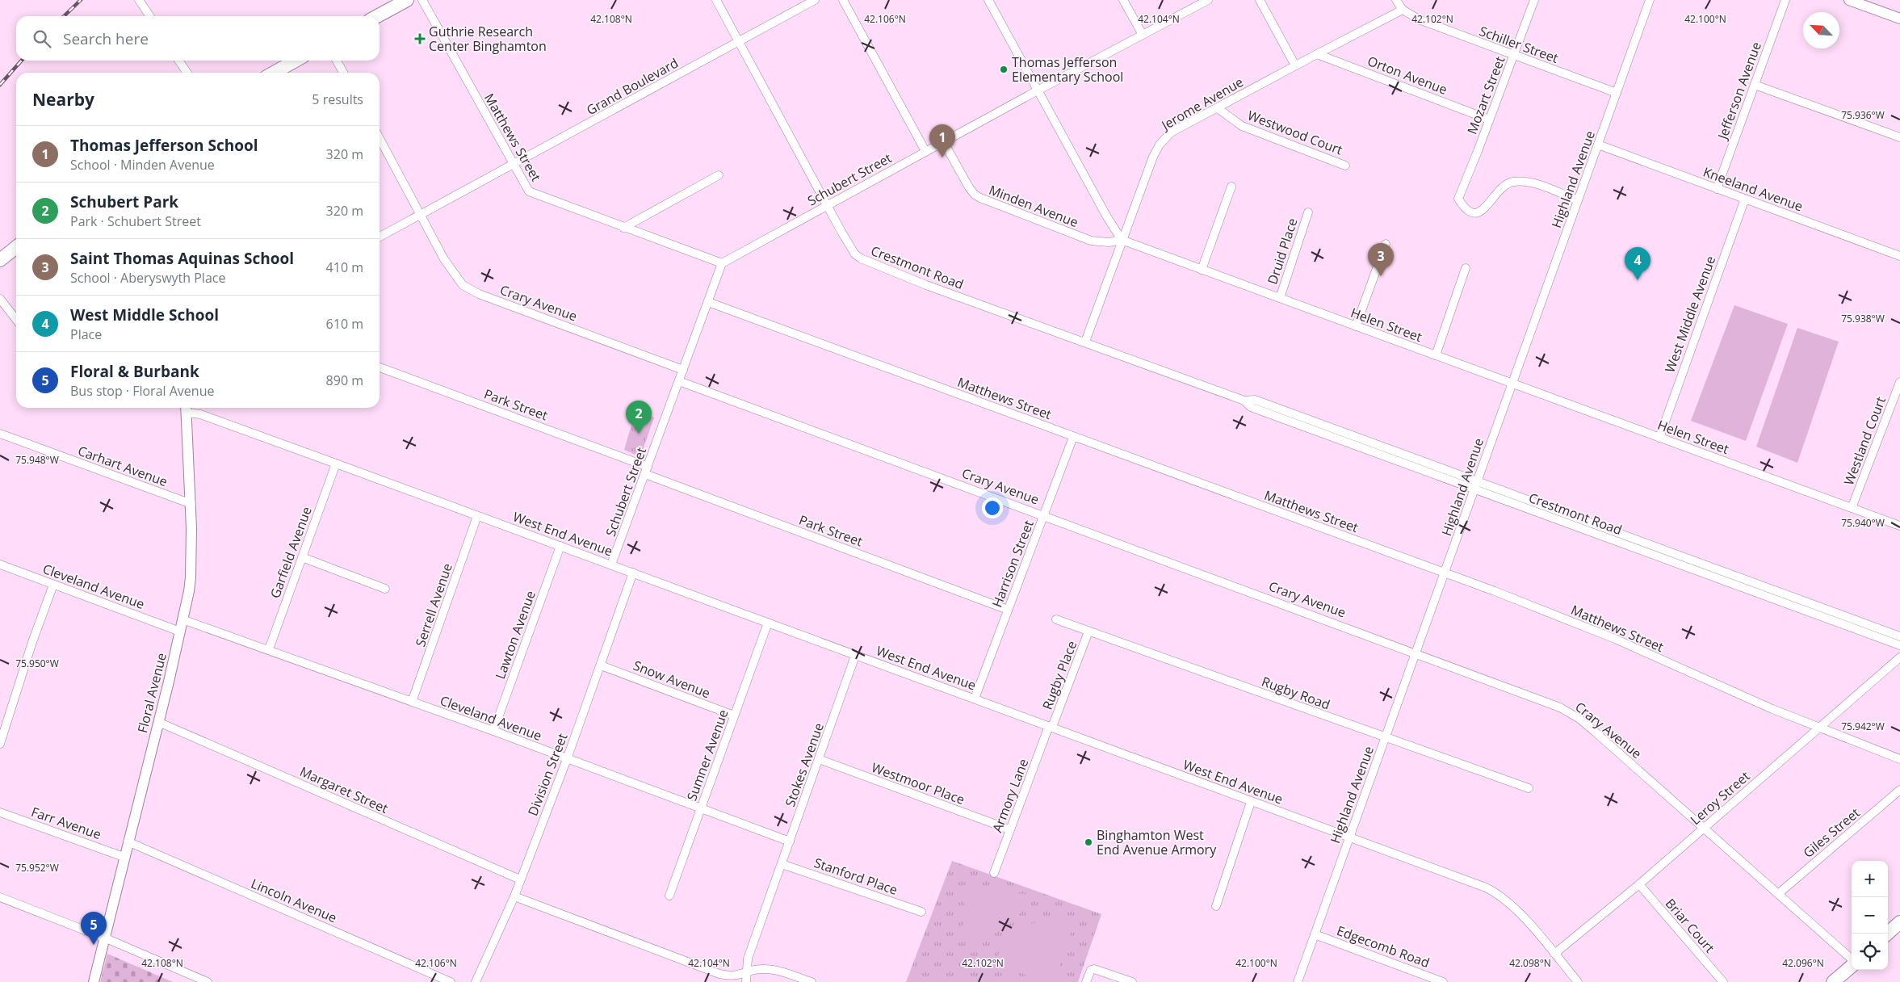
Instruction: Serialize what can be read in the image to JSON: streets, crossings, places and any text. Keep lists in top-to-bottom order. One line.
{"streets":{"street":["Schiller Street","Orton Avenue","Grand Boulevard","Jefferson Avenue","Mozart Street","Jerome Avenue","Westwood Court","Matthews Street","Schubert Street","Highland Avenue","Kneeland Avenue","Minden Avenue","Druid Place","Crestmont Road","Crary Avenue","West Middle Avenue","Helen Street","Park Street","Westland Court","Carhart Avenue","West End Avenue","Garfield Avenue","Harrison Street","Cleveland Avenue","Serrell Avenue","Lawton Avenue","Rugby Place","Snow Avenue","Floral Avenue","Rugby Road","Sumner Avenue","Stokes Avenue","Division Street","Westmoor Place","Margaret Street","Armory Lane","Leroy Street","Farr Avenue","Giles Street","Stanford Place","Lincoln Avenue","Briar Court","Edgecomb Road"]},"crossings":[["Schiller Street","Mozart Street"],["Schiller Street","Jerome Avenue"],["Schiller Street","Highland Avenue"],["Orton Avenue","Mozart Street"],["Orton Avenue","Jerome Avenue"],["Grand Boulevard","Matthews Street"],["Grand Boulevard","Crestmont Road"],["Grand Boulevard","Crary Avenue"],["Jefferson Avenue","Kneeland Avenue"],["Mozart Street","Highland Avenue"],["Jerome Avenue","Westwood Court"],["Jerome Avenue","Minden Avenue"],["Jerome Avenue","Crestmont Road"],["Jerome Avenue","Helen Street"],["Matthews Street","Schubert Street"],["Matthews Street","Highland Avenue"],["Matthews Street","Harrison Street"],["Matthews Street","Leroy Street"],["Schubert Street","Minden Avenue"],["Schubert Street","Crestmont Road"],["Schubert Street","Crary Avenue"],["Schubert Street","Park Street"],["Schubert Street","West End Avenue"],["Highland Avenue","Kneeland Avenue"],["Highland Avenue","Crestmont Road"],["Highland Avenue","Crary Avenue"],["Highland Avenue","Helen Street"],["Highland Avenue","West End Avenue"],["Highland Avenue","Rugby Road"],["Highland Avenue","Edgecomb Road"],["Kneeland Avenue","West Middle Avenue"],["Minden Avenue","Helen Street"],["Druid Place","Helen Street"],["Crary Avenue","Harrison Street"],["Crary Avenue","Leroy Street"],["Crary Avenue","Giles Street"],["West Middle Avenue","Helen Street"],["Helen Street","Westland Court"],["Park Street","Harrison Street"],["Carhart Avenue","Floral Avenue"],["West End Avenue","Garfield Avenue"],["West End Avenue","Harrison Street"],["West End Avenue","Serrell Avenue"],["West End Avenue","Lawton Avenue"],["West End Avenue","Rugby Place"],["West End Avenue","Floral Avenue"],["West End Avenue","Sumner Avenue"],["West End Avenue","Stokes Avenue"],["West End Avenue","Division Street"],["West End Avenue","Armory Lane"],["West End Avenue","Leroy Street"],["Garfield Avenue","Cleveland Avenue"],["Cleveland Avenue","Serrell Avenue"],["Cleveland Avenue","Lawton Avenue"],["Cleveland Avenue","Floral Avenue"],["Cleveland Avenue","Sumner Avenue"],["Cleveland Avenue","Stokes Avenue"],["Cleveland Avenue","Division Street"],["Rugby Place","Rugby Road"],["Rugby Place","Armory Lane"],["Snow Avenue","Sumner Avenue"],["Snow Avenue","Division Street"],["Floral Avenue","Margaret Street"],["Floral Avenue","Farr Avenue"],["Floral Avenue","Lincoln Avenue"],["Stokes Avenue","Westmoor Place"],["Stokes Avenue","Stanford Place"],["Division Street","Margaret Street"],["Westmoor Place","Armory Lane"],["Leroy Street","Briar Court"]],"places":{"health":["Guthrie Research Center Binghamton"],"other":["Thomas Jefferson Elementary School","Binghamton West End Avenue Armory"]},"north":"top left","page":{"search":"Search here","heading":["Nearby","5 results"],"pins":["1","3","4","2","5"],"list":[{"mark":"1","name":"Thomas Jefferson School","note":"School · Minden Avenue","value":"320 m"},{"mark":"2","name":"Schubert Park","note":"Park · Schubert Street","value":"320 m"},{"mark":"3","name":"Saint Thomas Aquinas School","note":"School · Aberyswyth Place","value":"410 m"},{"mark":"4","name":"West Middle School","note":"Place","value":"610 m"},{"mark":"5","name":"Floral & Burbank","note":"Bus stop · Floral Avenue","value":"890 m"}],"map_buttons":["+","−"]},"coordinates":["42.108°N","42.106°N","42.104°N","42.102°N","42.100°N","75.936°W","75.938°W","75.948°W","75.940°W","75.950°W","75.942°W","75.952°W","42.098°N","42.096°N"]}
